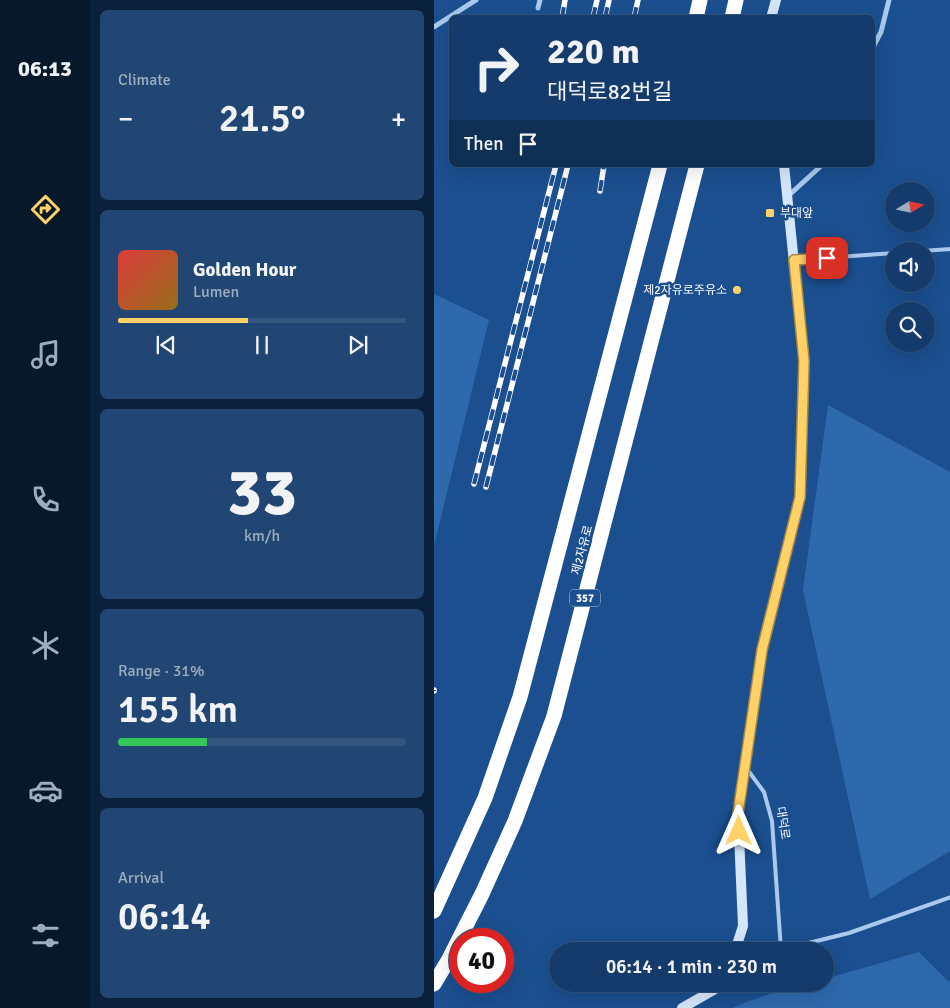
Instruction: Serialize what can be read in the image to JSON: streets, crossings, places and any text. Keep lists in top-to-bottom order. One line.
{"streets":{"highway":["제2자유로","357"],"lane":["대덕로"]},"places":{"transit":["부대앞"],"other":["제2자유로주유소"]},"north":"right","page":{"tabs":"06:13","tile":["Climate",["33","km/h"],["Range · 31%","155 km"],["Arrival","06:14"]],"turn":["220 m","대덕로82번길"],"heat":["−","21.5°","+"],"then":"Then","song":["Golden Hour","Lumen"],"limit":"40","trip":"06:14 · 1 min · 230 m"}}
